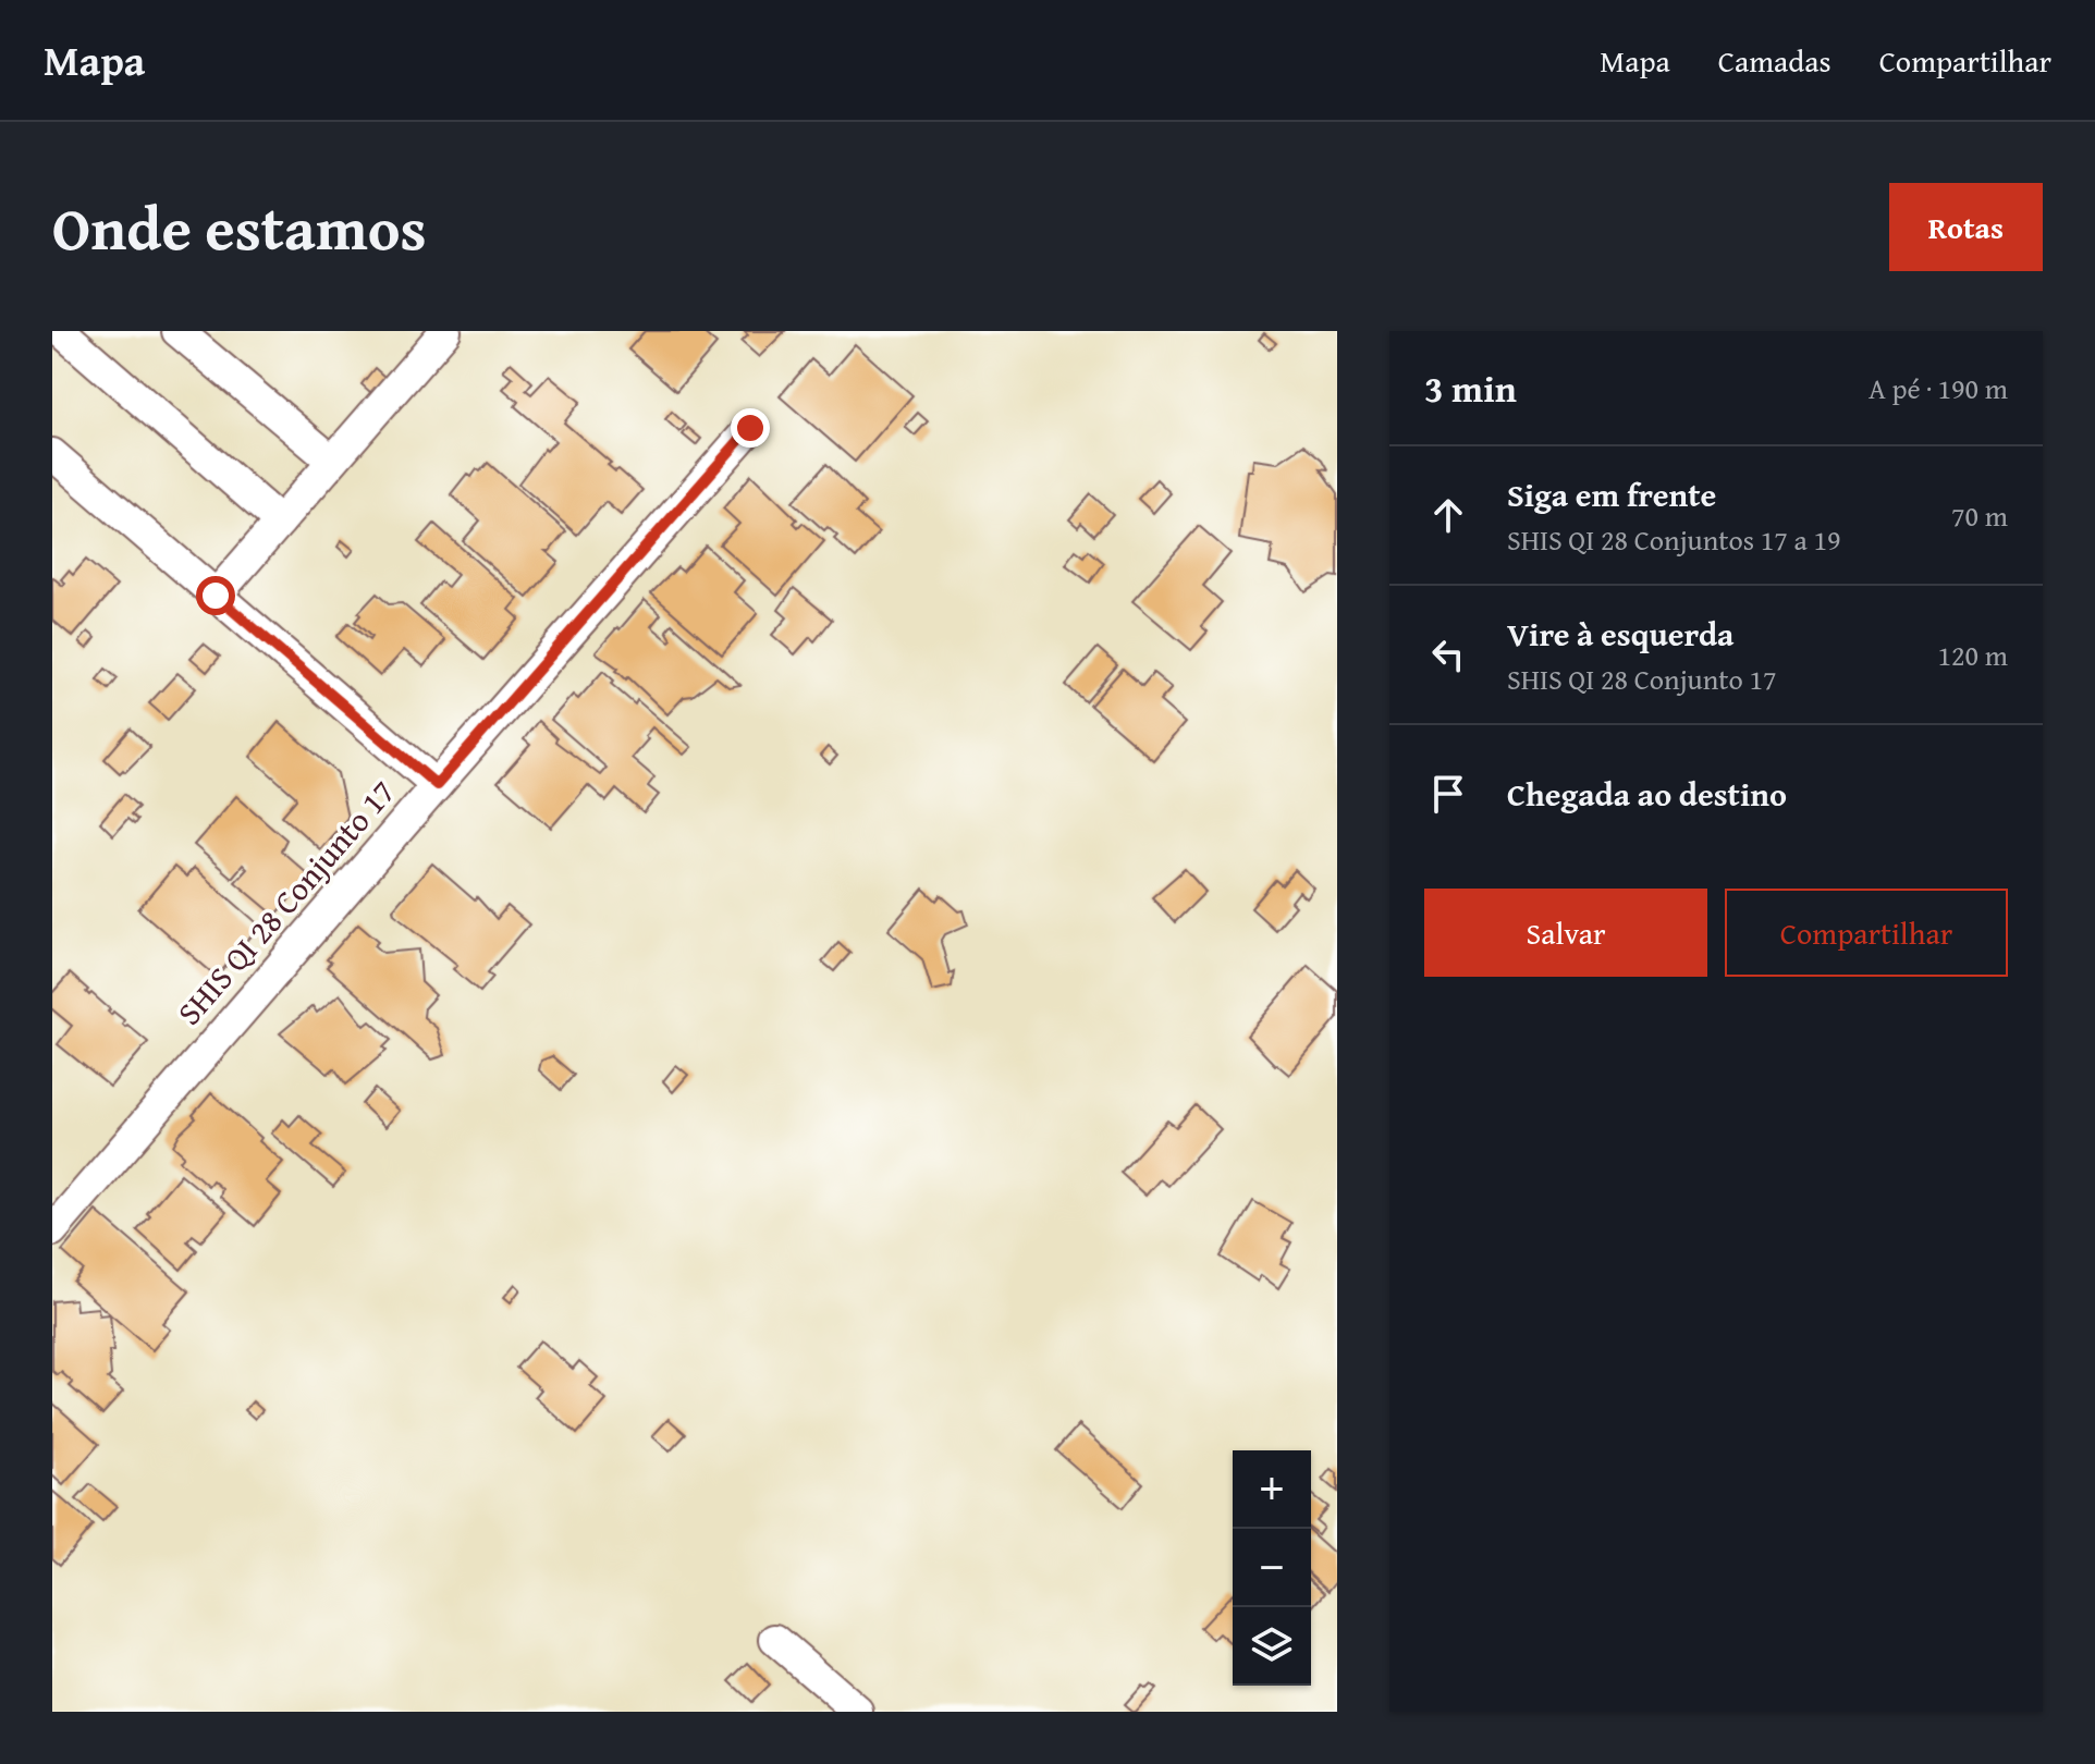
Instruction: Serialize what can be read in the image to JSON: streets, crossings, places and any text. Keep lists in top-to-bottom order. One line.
{"streets":{"street":["SHIS QI 28 Conjunto 17"]},"page":{"header":"Mapa","nav":["Mapa","Camadas","Compartilhar"],"title":"Onde estamos","buttons":["Rotas",["Salvar","Compartilhar"]],"heading":["3 min","A pé · 190 m"],"list":[["Siga em frente","SHIS QI 28 Conjuntos 17 a 19","70 m"],["Vire à esquerda","SHIS QI 28 Conjunto 17","120 m"],"Chegada ao destino"],"map_buttons":["+","−"]}}
